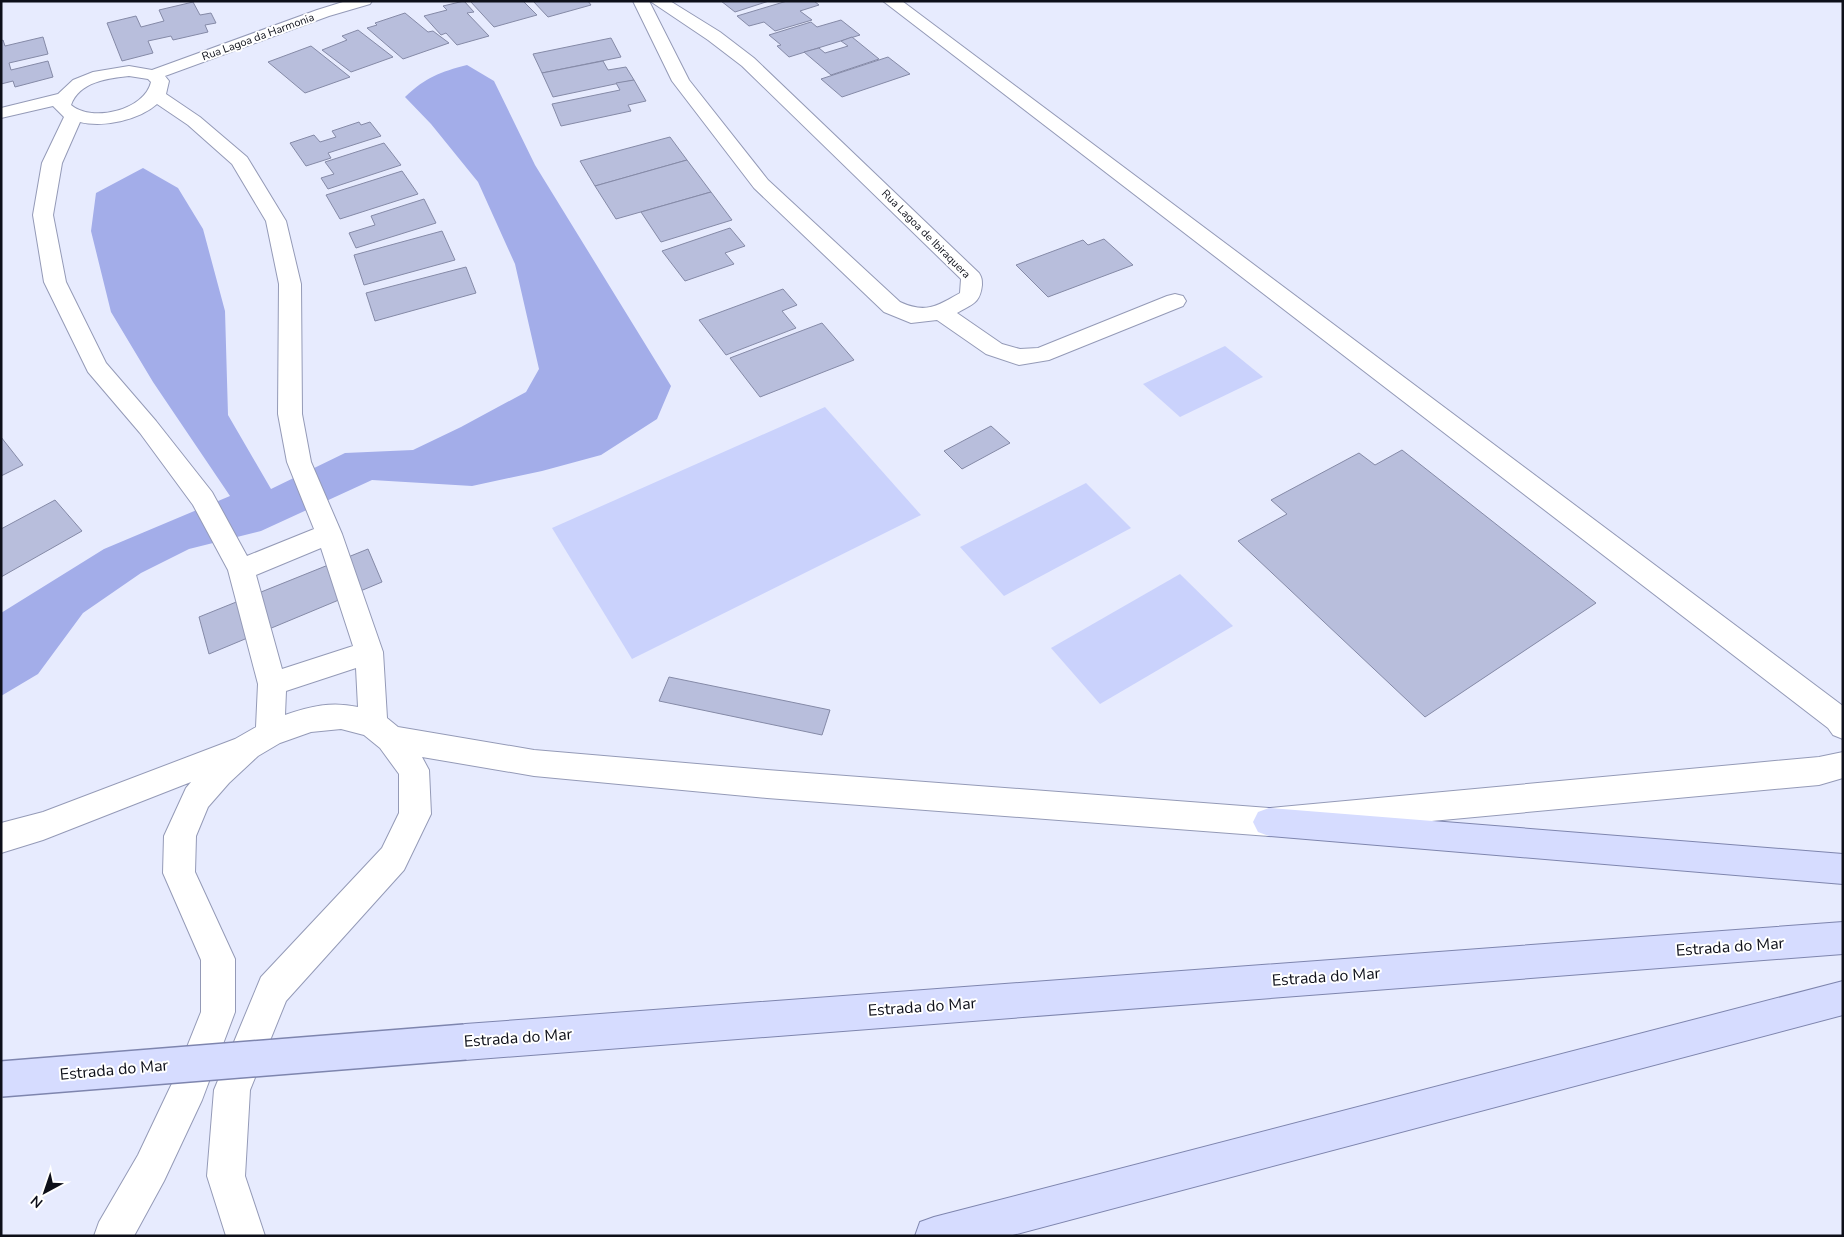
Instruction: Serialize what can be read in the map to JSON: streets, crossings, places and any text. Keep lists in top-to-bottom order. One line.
{"streets":{"main road":["Estrada do Mar"],"street":["Rua Lagoa da Harmonia","Rua Lagoa de Ibiraquera"]},"north":"bottom left"}
